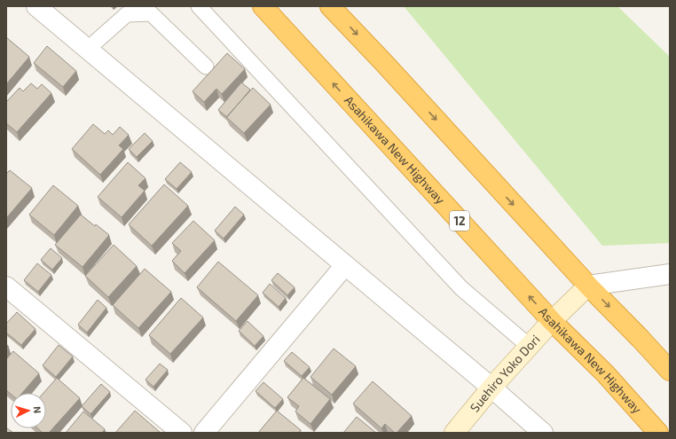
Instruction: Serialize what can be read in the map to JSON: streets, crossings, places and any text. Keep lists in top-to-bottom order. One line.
{"streets":{"highway":["Asahikawa New Highway","12"],"street":["Suehiro Yoko Dori"]},"crossings":[["Asahikawa New Highway","Suehiro Yoko Dori"]],"north":"right"}
